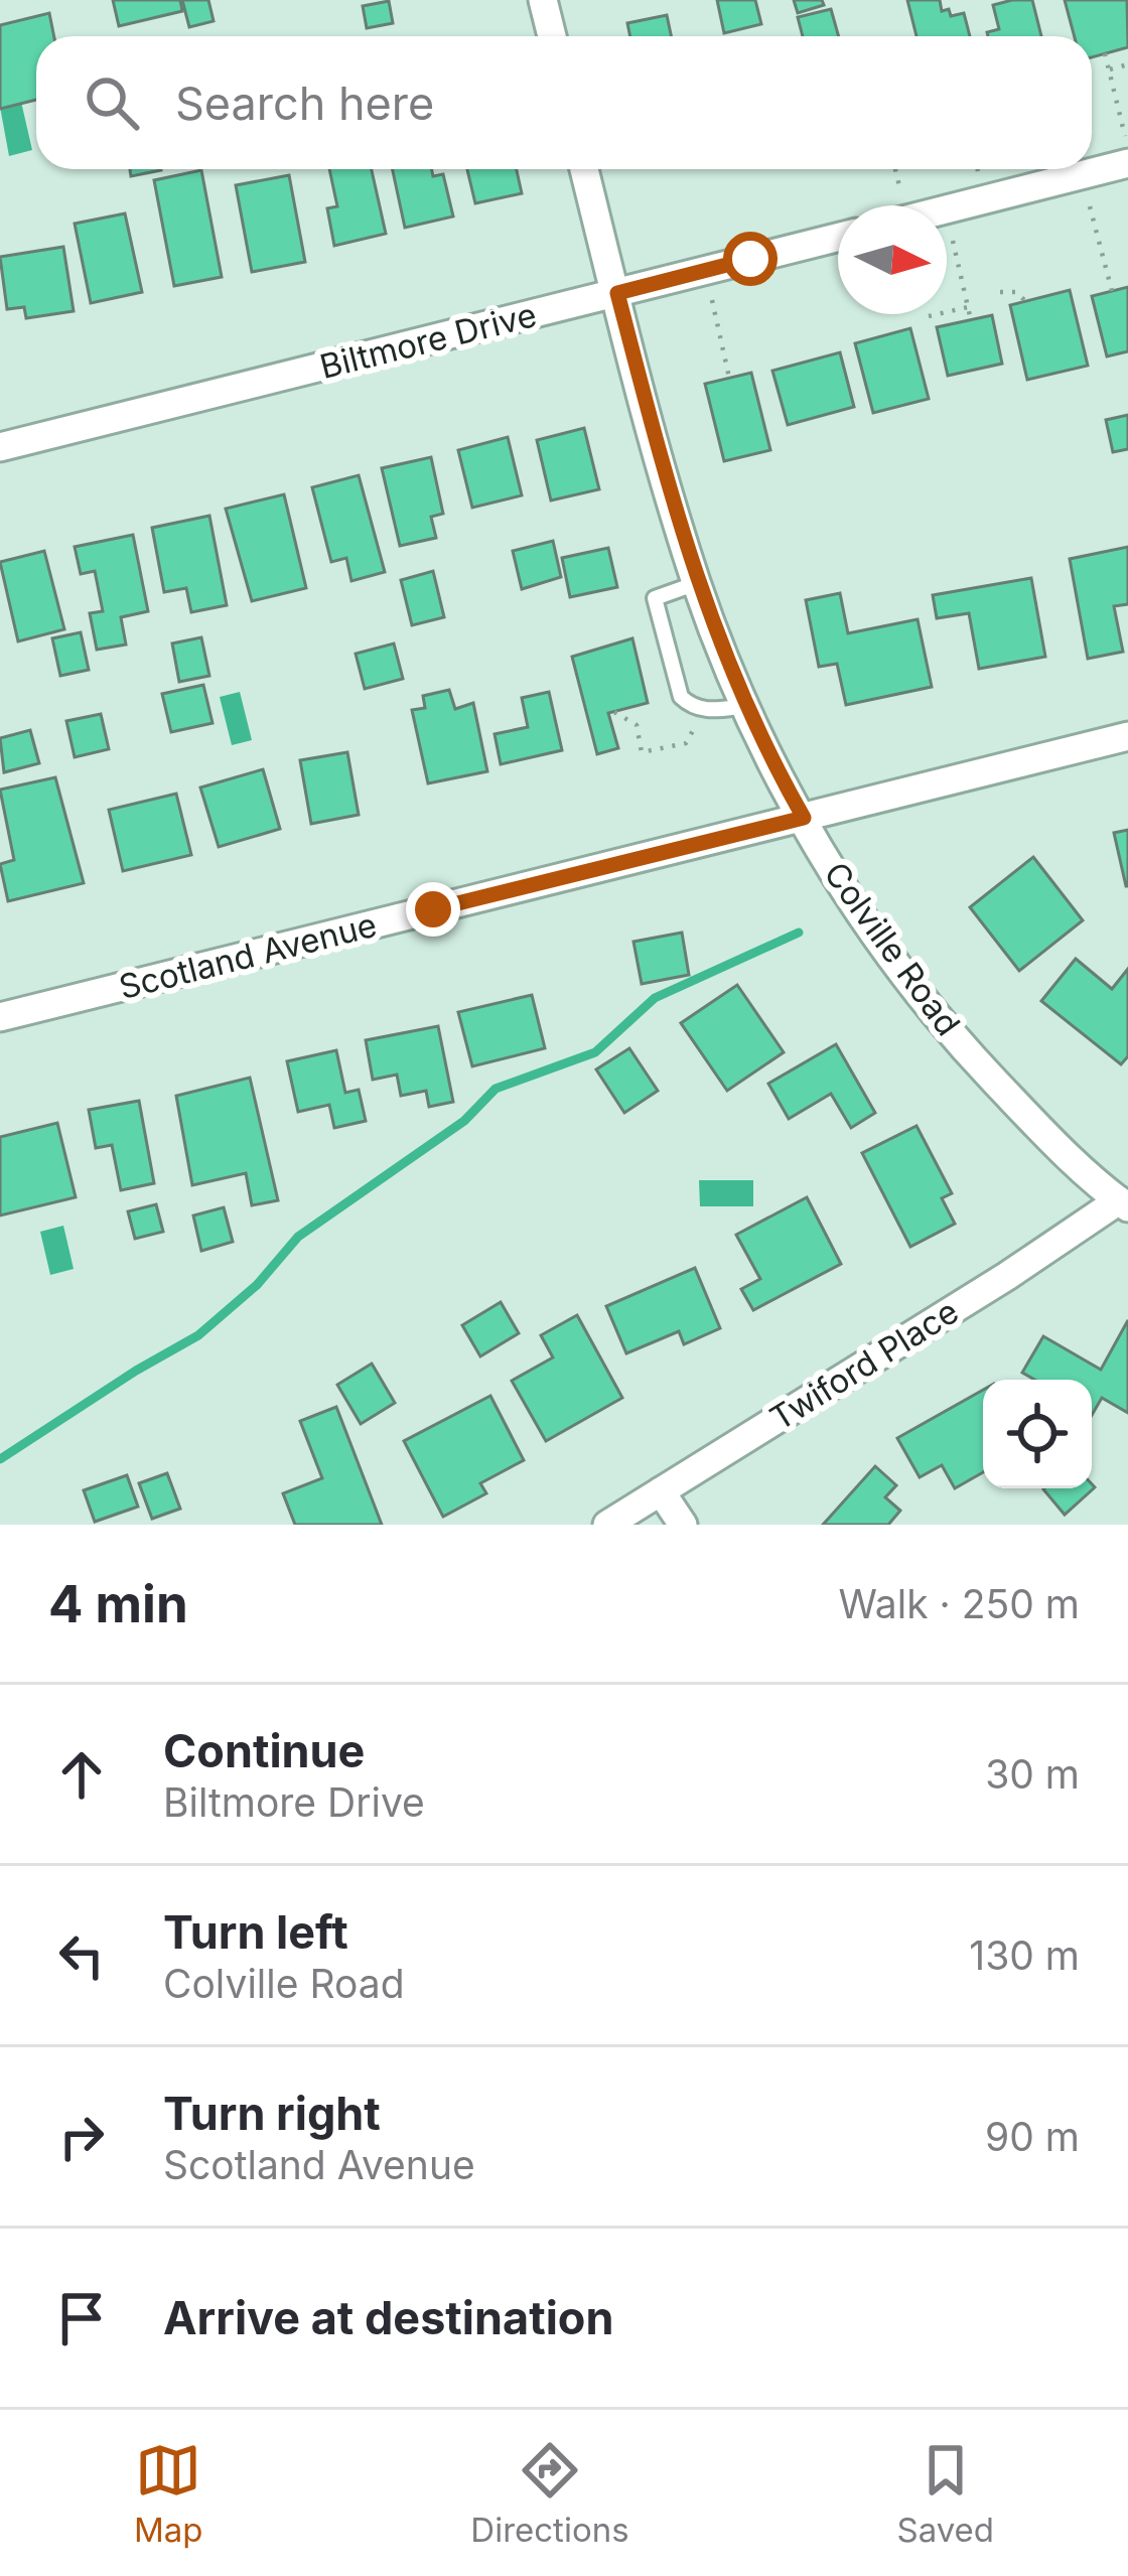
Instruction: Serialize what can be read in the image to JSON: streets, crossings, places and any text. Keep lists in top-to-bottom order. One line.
{"streets":{"street":["Biltmore Drive","Colville Road","Scotland Avenue","Twiford Place"]},"crossings":[["Biltmore Drive","Colville Road"],["Colville Road","Scotland Avenue"],["Colville Road","Twiford Place"]],"north":"right","page":{"search":"Search here","heading":["4 min","Walk · 250 m"],"list":[["Continue","Biltmore Drive","30 m"],["Turn left","Colville Road","130 m"],["Turn right","Scotland Avenue","90 m"],"Arrive at destination"],"nav":["Map","Directions","Saved"]}}
